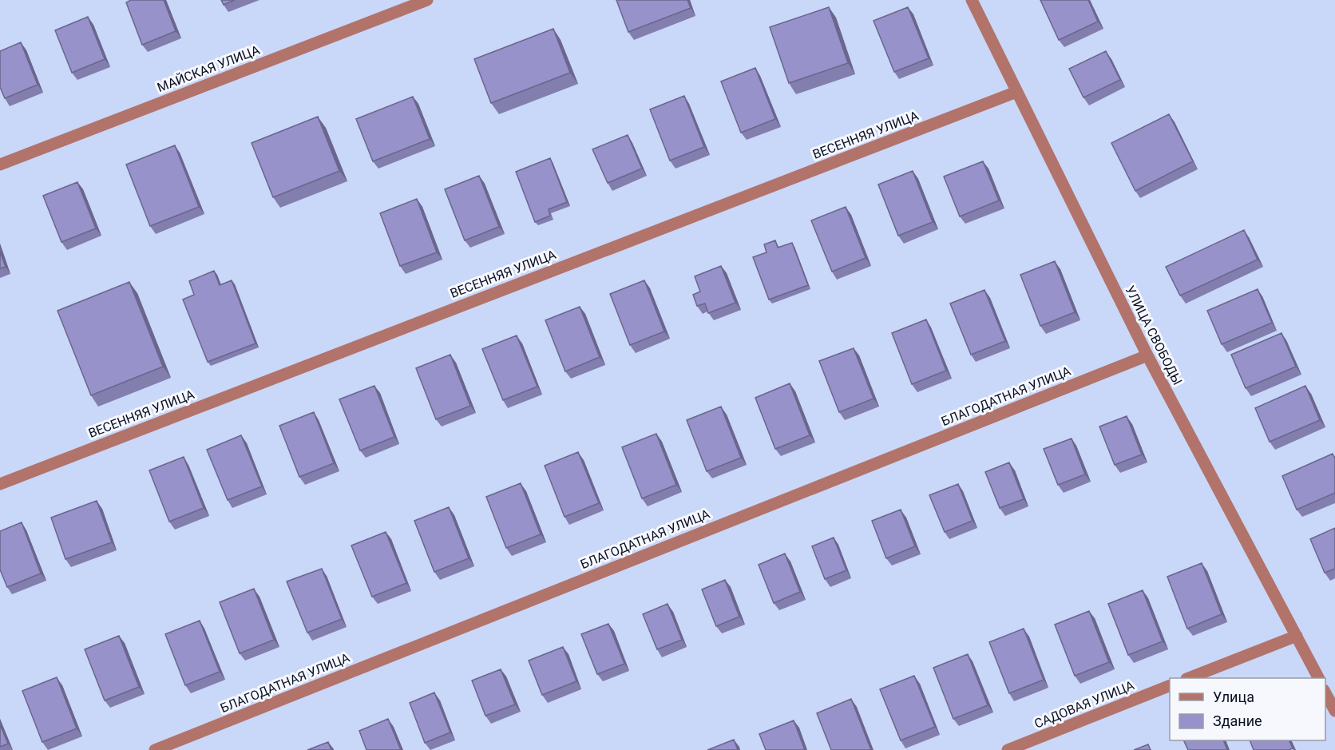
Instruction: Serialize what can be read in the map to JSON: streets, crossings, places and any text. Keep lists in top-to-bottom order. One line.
{"streets":{"street":["МАЙСКАЯ УЛИЦА","ВЕСЕННЯЯ УЛИЦА","УЛИЦА СВОБОДЫ","БЛАГОДАТНАЯ УЛИЦА","САДОВАЯ УЛИЦА"]},"crossings":[["ВЕСЕННЯЯ УЛИЦА","УЛИЦА СВОБОДЫ"],["УЛИЦА СВОБОДЫ","БЛАГОДАТНАЯ УЛИЦА"]],"legend":["Улица","Здание"]}
